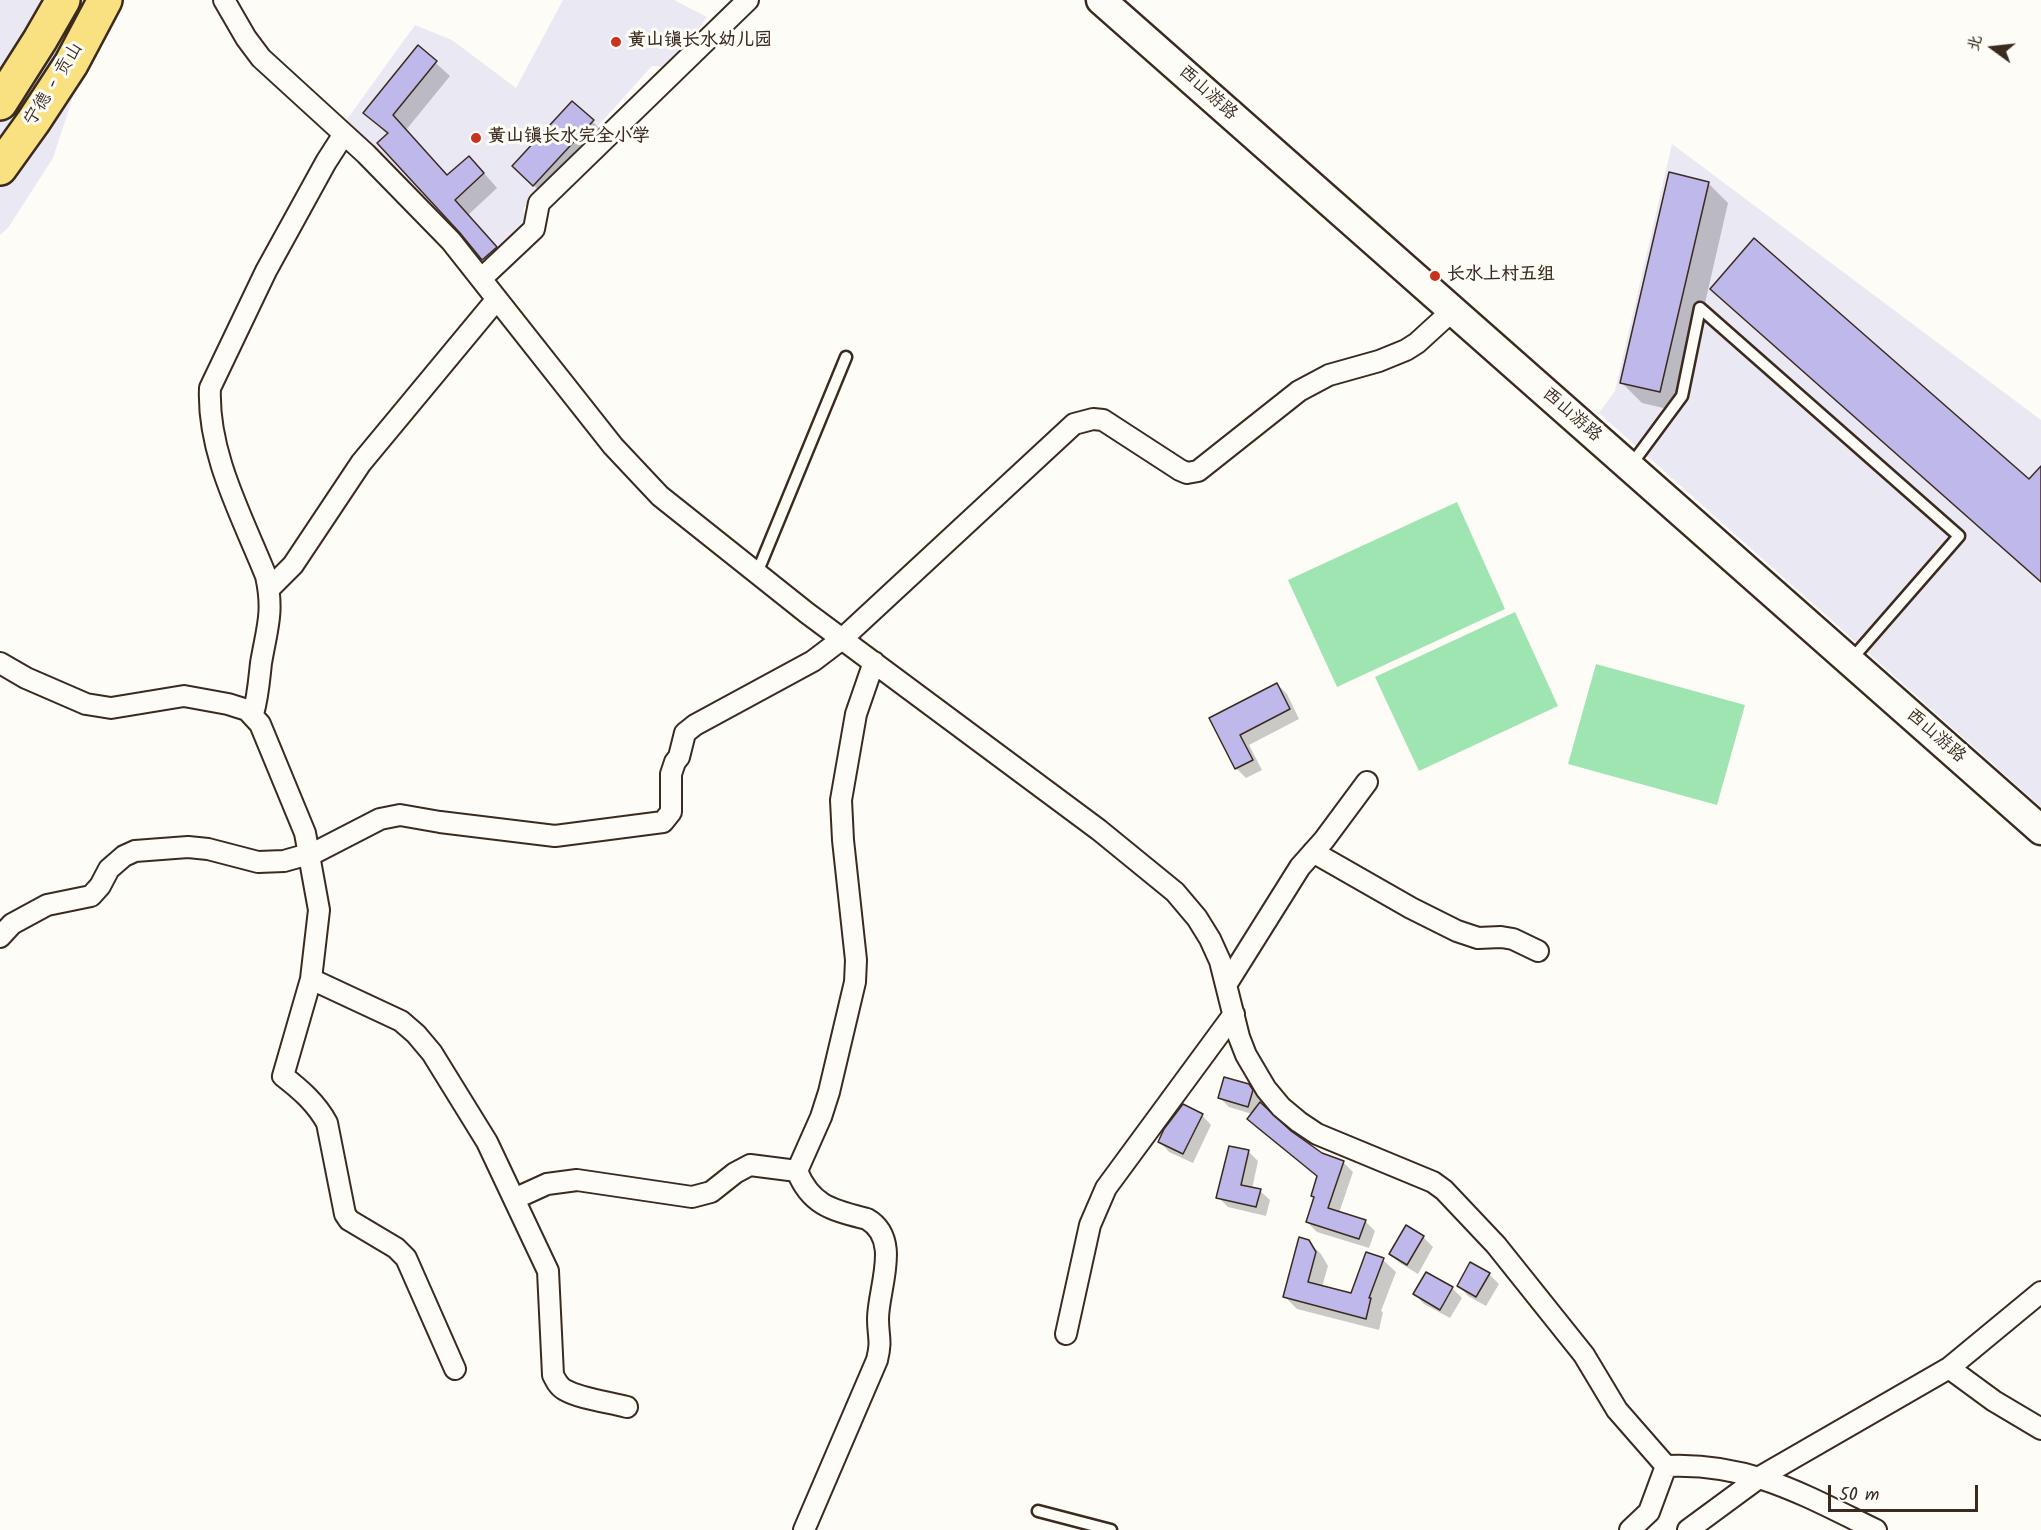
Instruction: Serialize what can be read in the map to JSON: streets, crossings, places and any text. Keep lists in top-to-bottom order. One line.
{"streets":{"highway":["宁德 - 贡山"],"street":["西山游路"]},"places":["黄山镇长水幼儿园","黄山镇长水完全小学","长水上村五组"],"scale_bar":"50 m","north":"left"}
